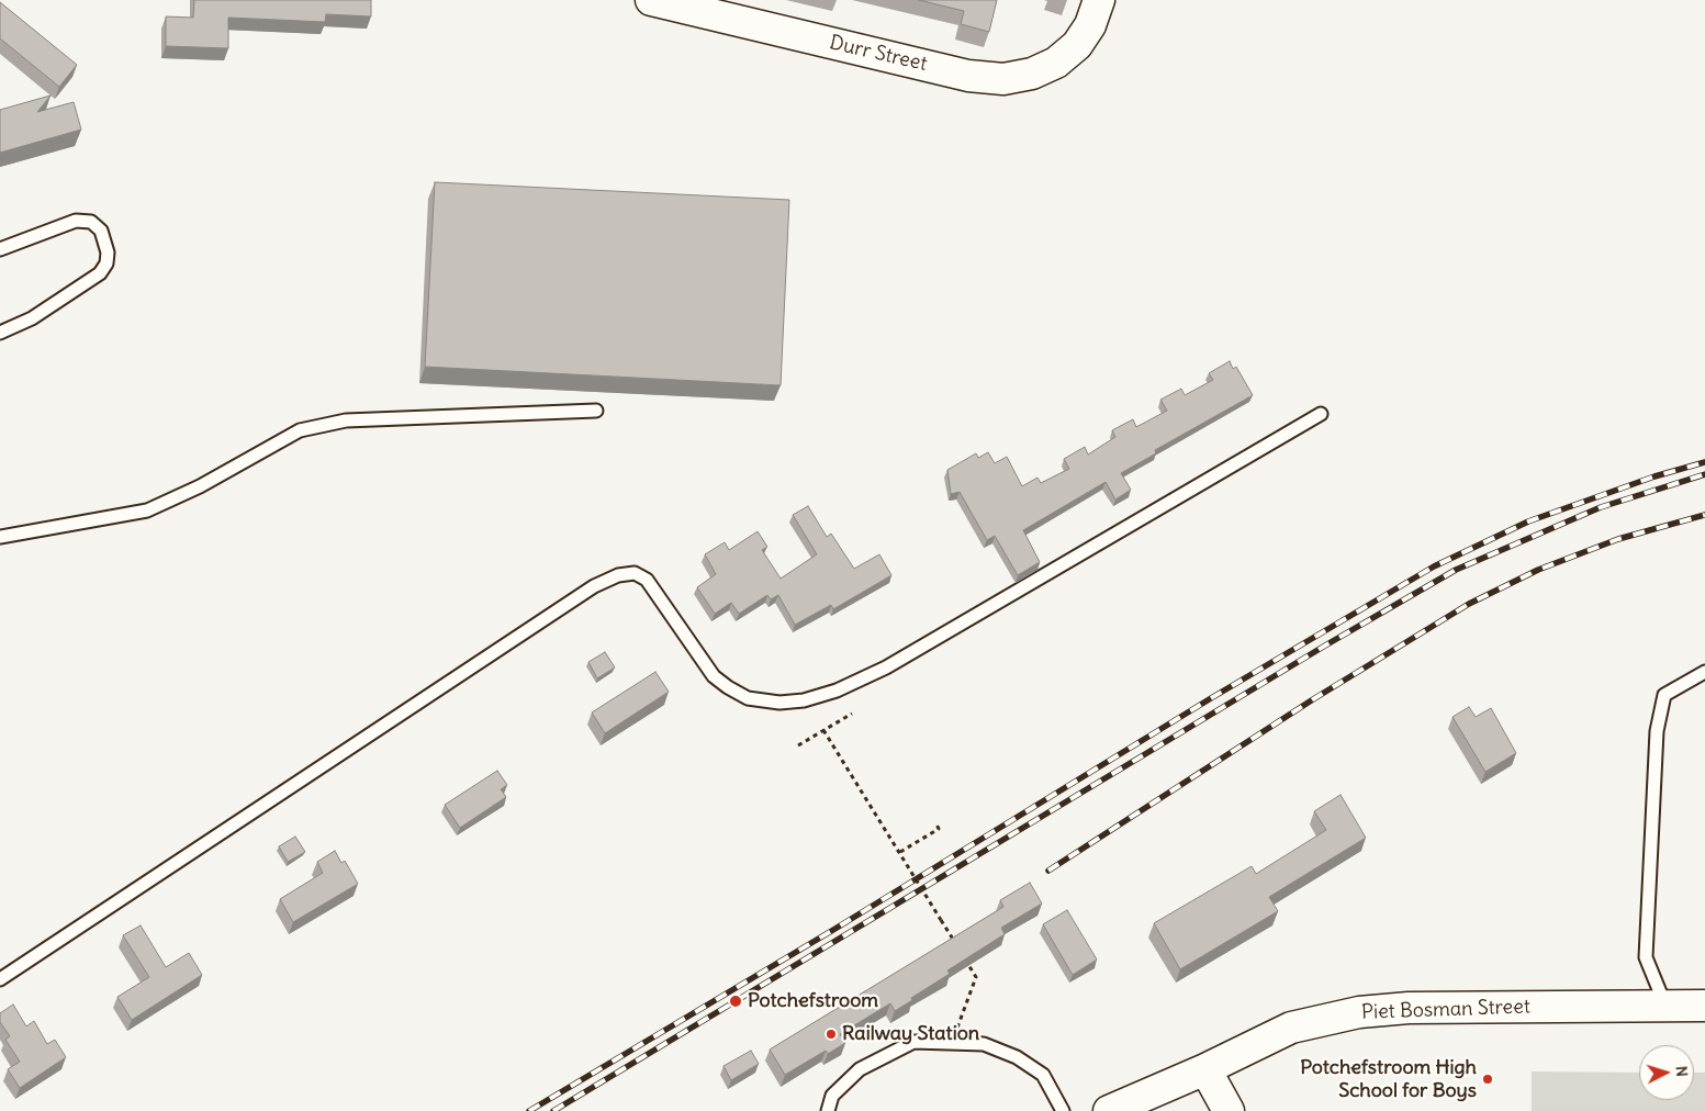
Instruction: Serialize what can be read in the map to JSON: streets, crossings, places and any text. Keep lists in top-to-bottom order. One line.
{"streets":{"street":["Durr Street","Piet Bosman Street"]},"places":["Potchefstroom","Railway Station","Potchefstroom High School for Boys"],"north":"right"}
